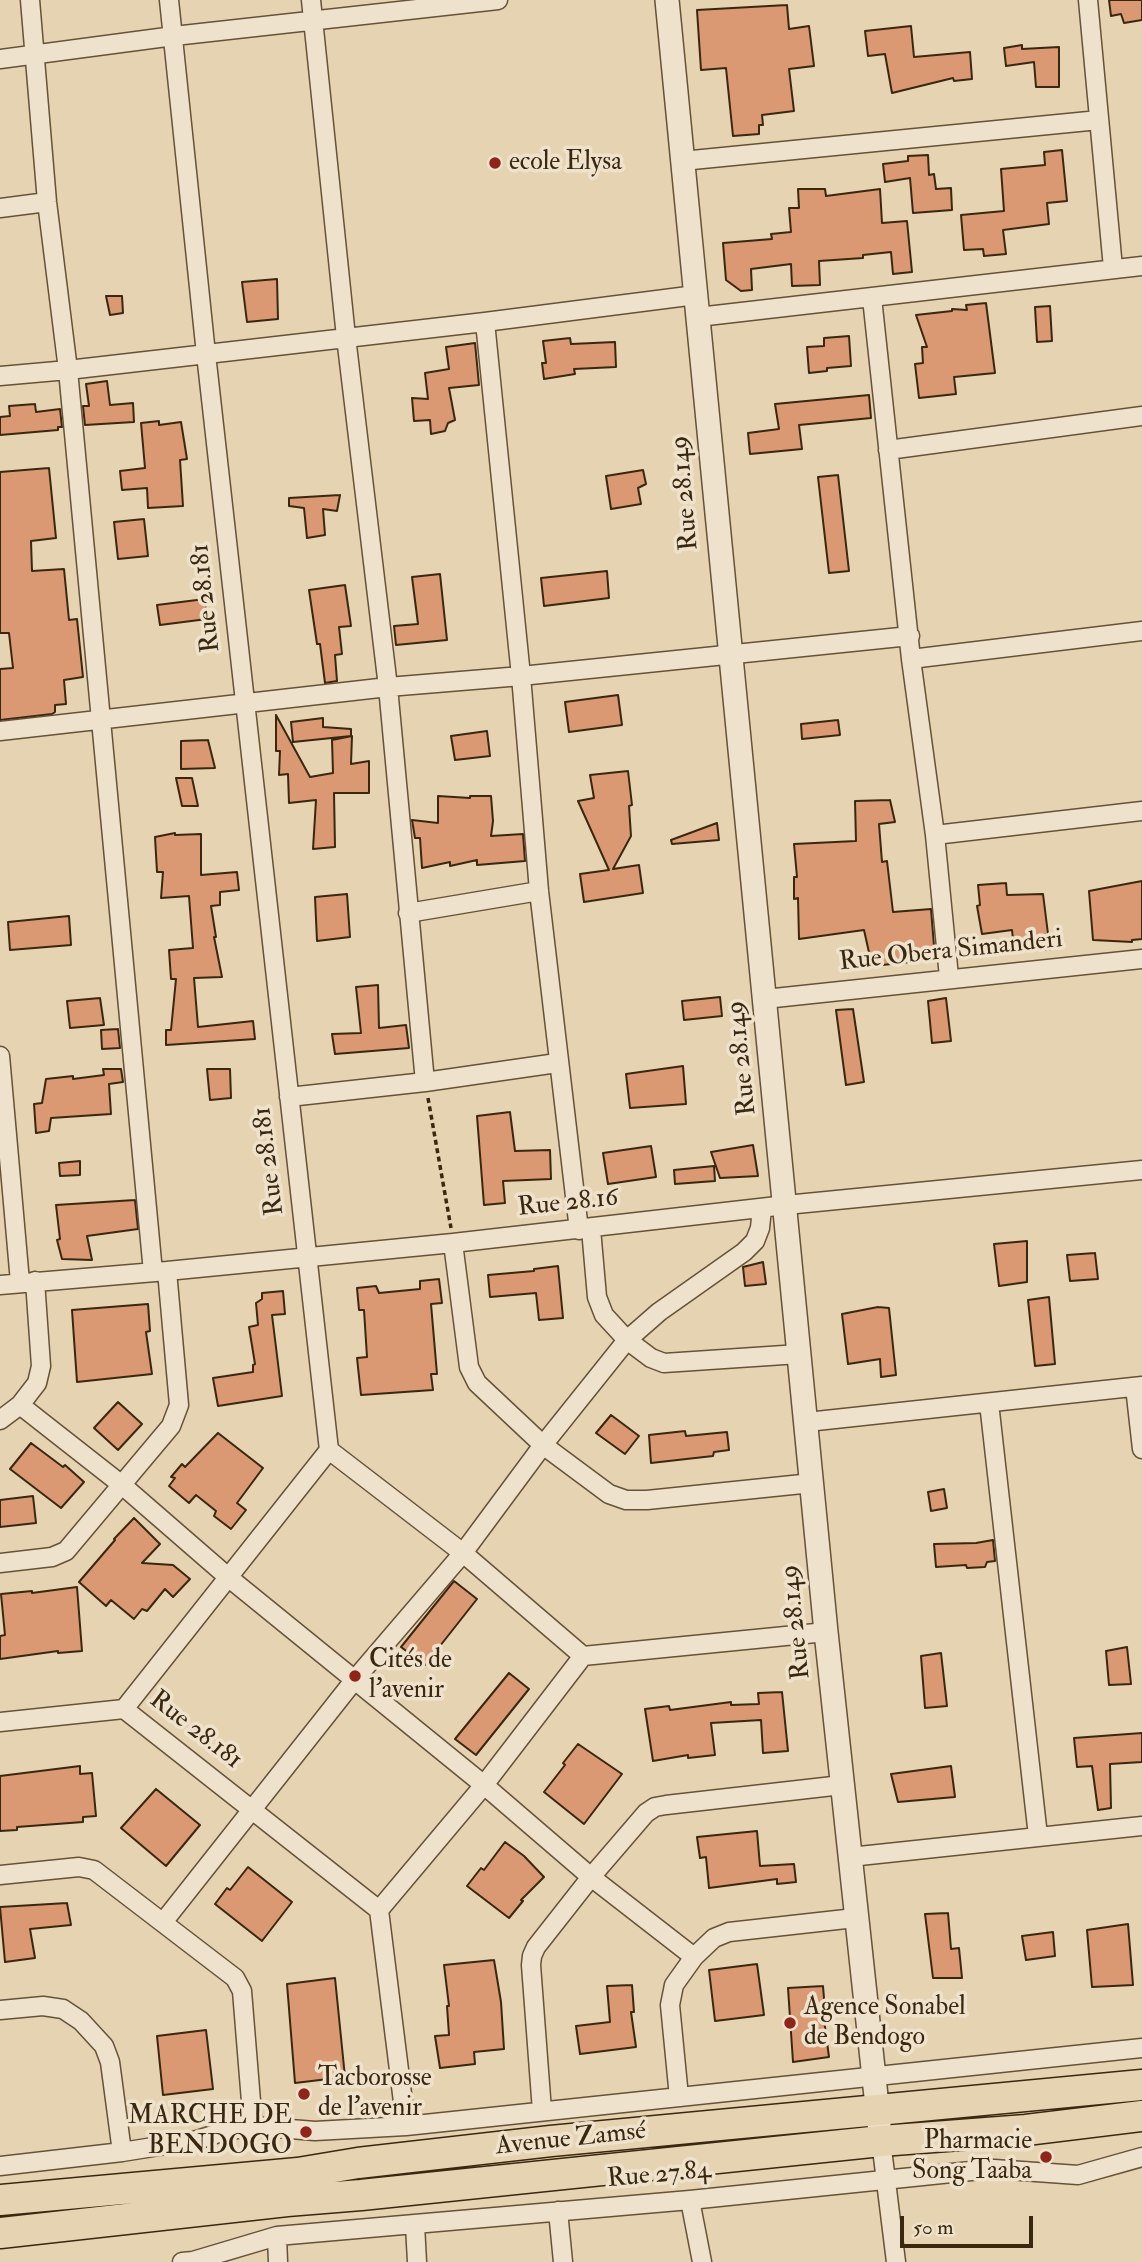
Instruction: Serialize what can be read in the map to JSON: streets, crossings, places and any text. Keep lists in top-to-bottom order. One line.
{"streets":{"highway":["Avenue Zamsé"],"street":["Rue 28.149","Rue 28.181","Rue Obera Simanderi","Rue 28.16","Rue 27.84"]},"crossings":[["Rue 28.149","Rue Obera Simanderi"],["Rue 28.149","Rue 28.16"],["Rue 28.149","Avenue Zamsé"],["Rue 28.181","Rue 28.16"]],"places":["ecole Elysa","Cités de l'avenir","Agence Sonabel de Bendogo","Tacborosse de l'avenir","MARCHE DE BENDOGO","Pharmacie Song Taaba"],"scale_bar":"50 m"}
